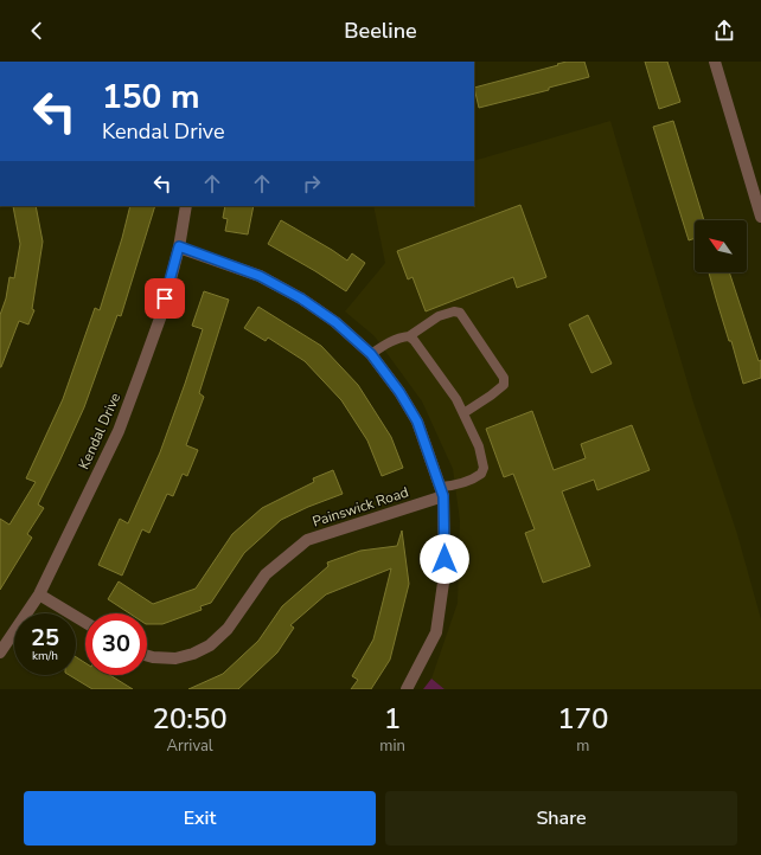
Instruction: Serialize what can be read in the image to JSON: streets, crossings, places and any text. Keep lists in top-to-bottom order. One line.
{"streets":{"street":["Kendal Drive","Painswick Road"]},"north":"top left","page":{"header":"Beeline","turn":["150 m","Kendal Drive"],"speed":"25 km/h","limit":"30","eta":["20:50","Arrival","1","min","170","m"],"buttons":["Exit","Share"]}}
